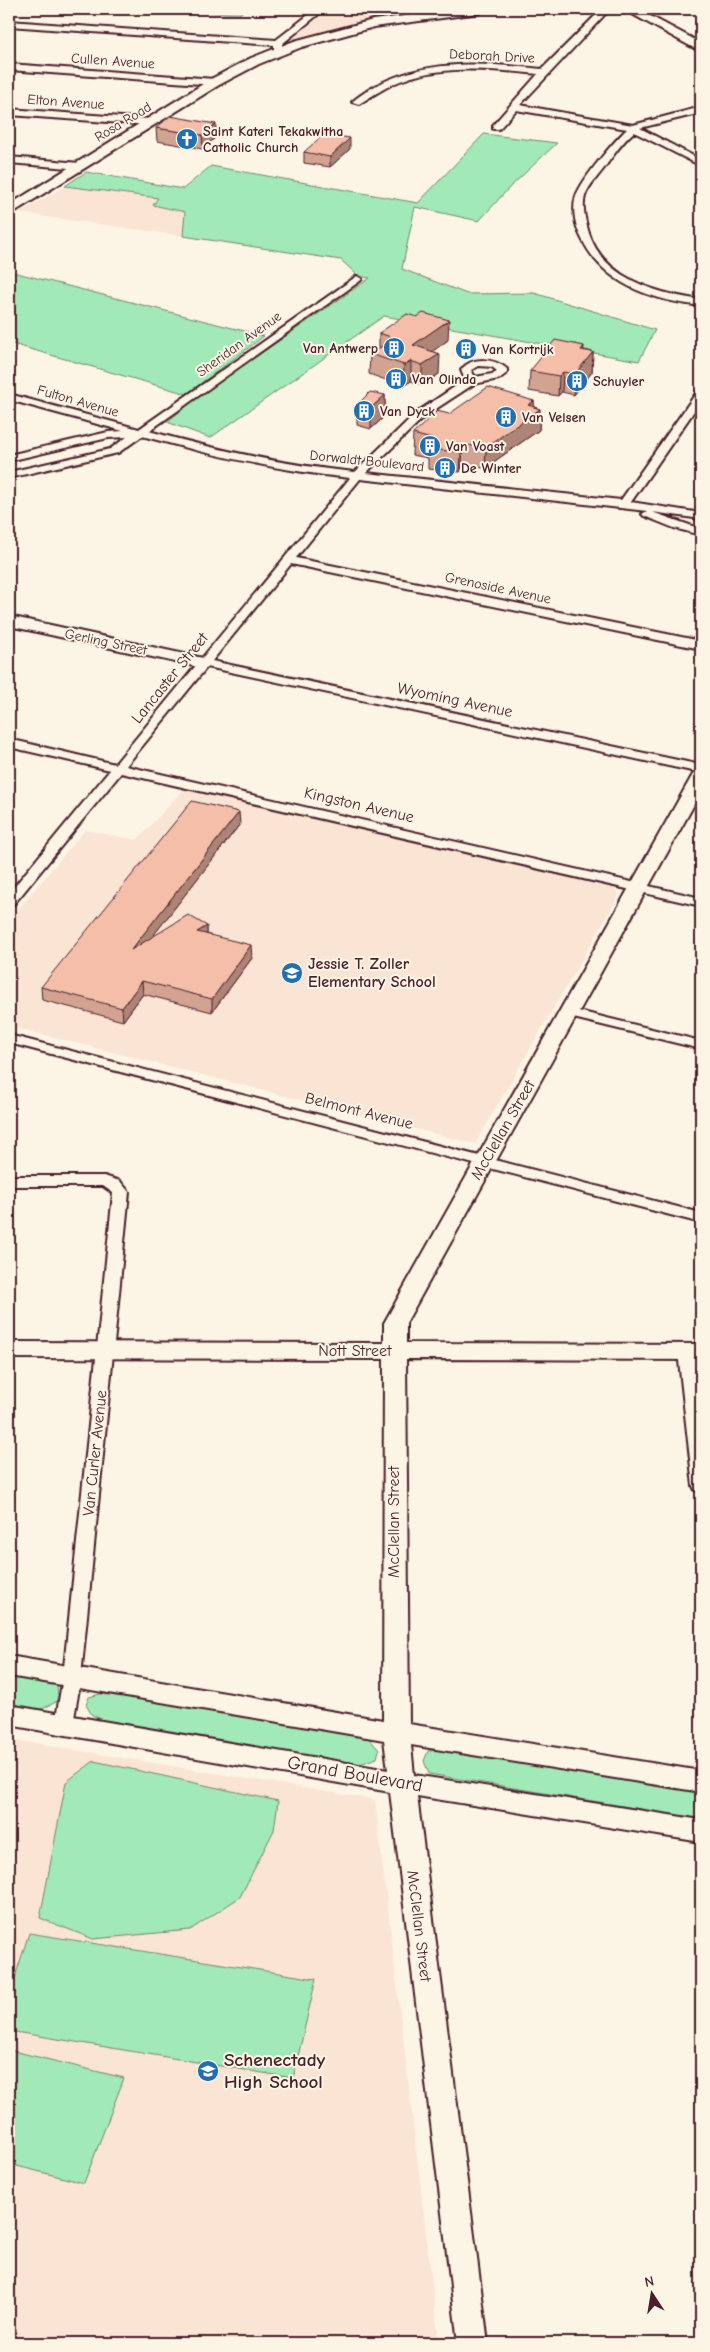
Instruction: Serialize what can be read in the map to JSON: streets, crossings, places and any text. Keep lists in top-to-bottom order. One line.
{"streets":{"street":["Deborah Drive","Cullen Avenue","Elton Avenue","Rosa Road","Sheridan Avenue","Fulton Avenue","Dorwaldt Boulevard","Grenoside Avenue","Gerling Street","Lancaster Street","Wyoming Avenue","Kingston Avenue","Belmont Avenue","McClellan Street","Nott Street","Van Curler Avenue","Grand Boulevard"]},"crossings":[["Cullen Avenue","Rosa Road"],["Elton Avenue","Rosa Road"],["Sheridan Avenue","Fulton Avenue"],["Sheridan Avenue","Dorwaldt Boulevard"],["Fulton Avenue","Dorwaldt Boulevard"],["Dorwaldt Boulevard","Lancaster Street"],["Grenoside Avenue","Lancaster Street"],["Gerling Street","Lancaster Street"],["Gerling Street","Wyoming Avenue"],["Lancaster Street","Wyoming Avenue"],["Lancaster Street","Kingston Avenue"],["Kingston Avenue","McClellan Street"],["Belmont Avenue","McClellan Street"],["McClellan Street","Nott Street"],["McClellan Street","Grand Boulevard"],["Nott Street","Van Curler Avenue"],["Van Curler Avenue","Grand Boulevard"]],"places":{"church":["Saint Kateri Tekakwitha Catholic Church"],"building":["Van Antwerp","Van Kortrijk","Van Olinda","Schuyler","Van Dyck","Van Velsen","Van Voast","De Winter"],"school or university":["Jessie T. Zoller Elementary School","Schenectady High School"]},"north":"top"}
